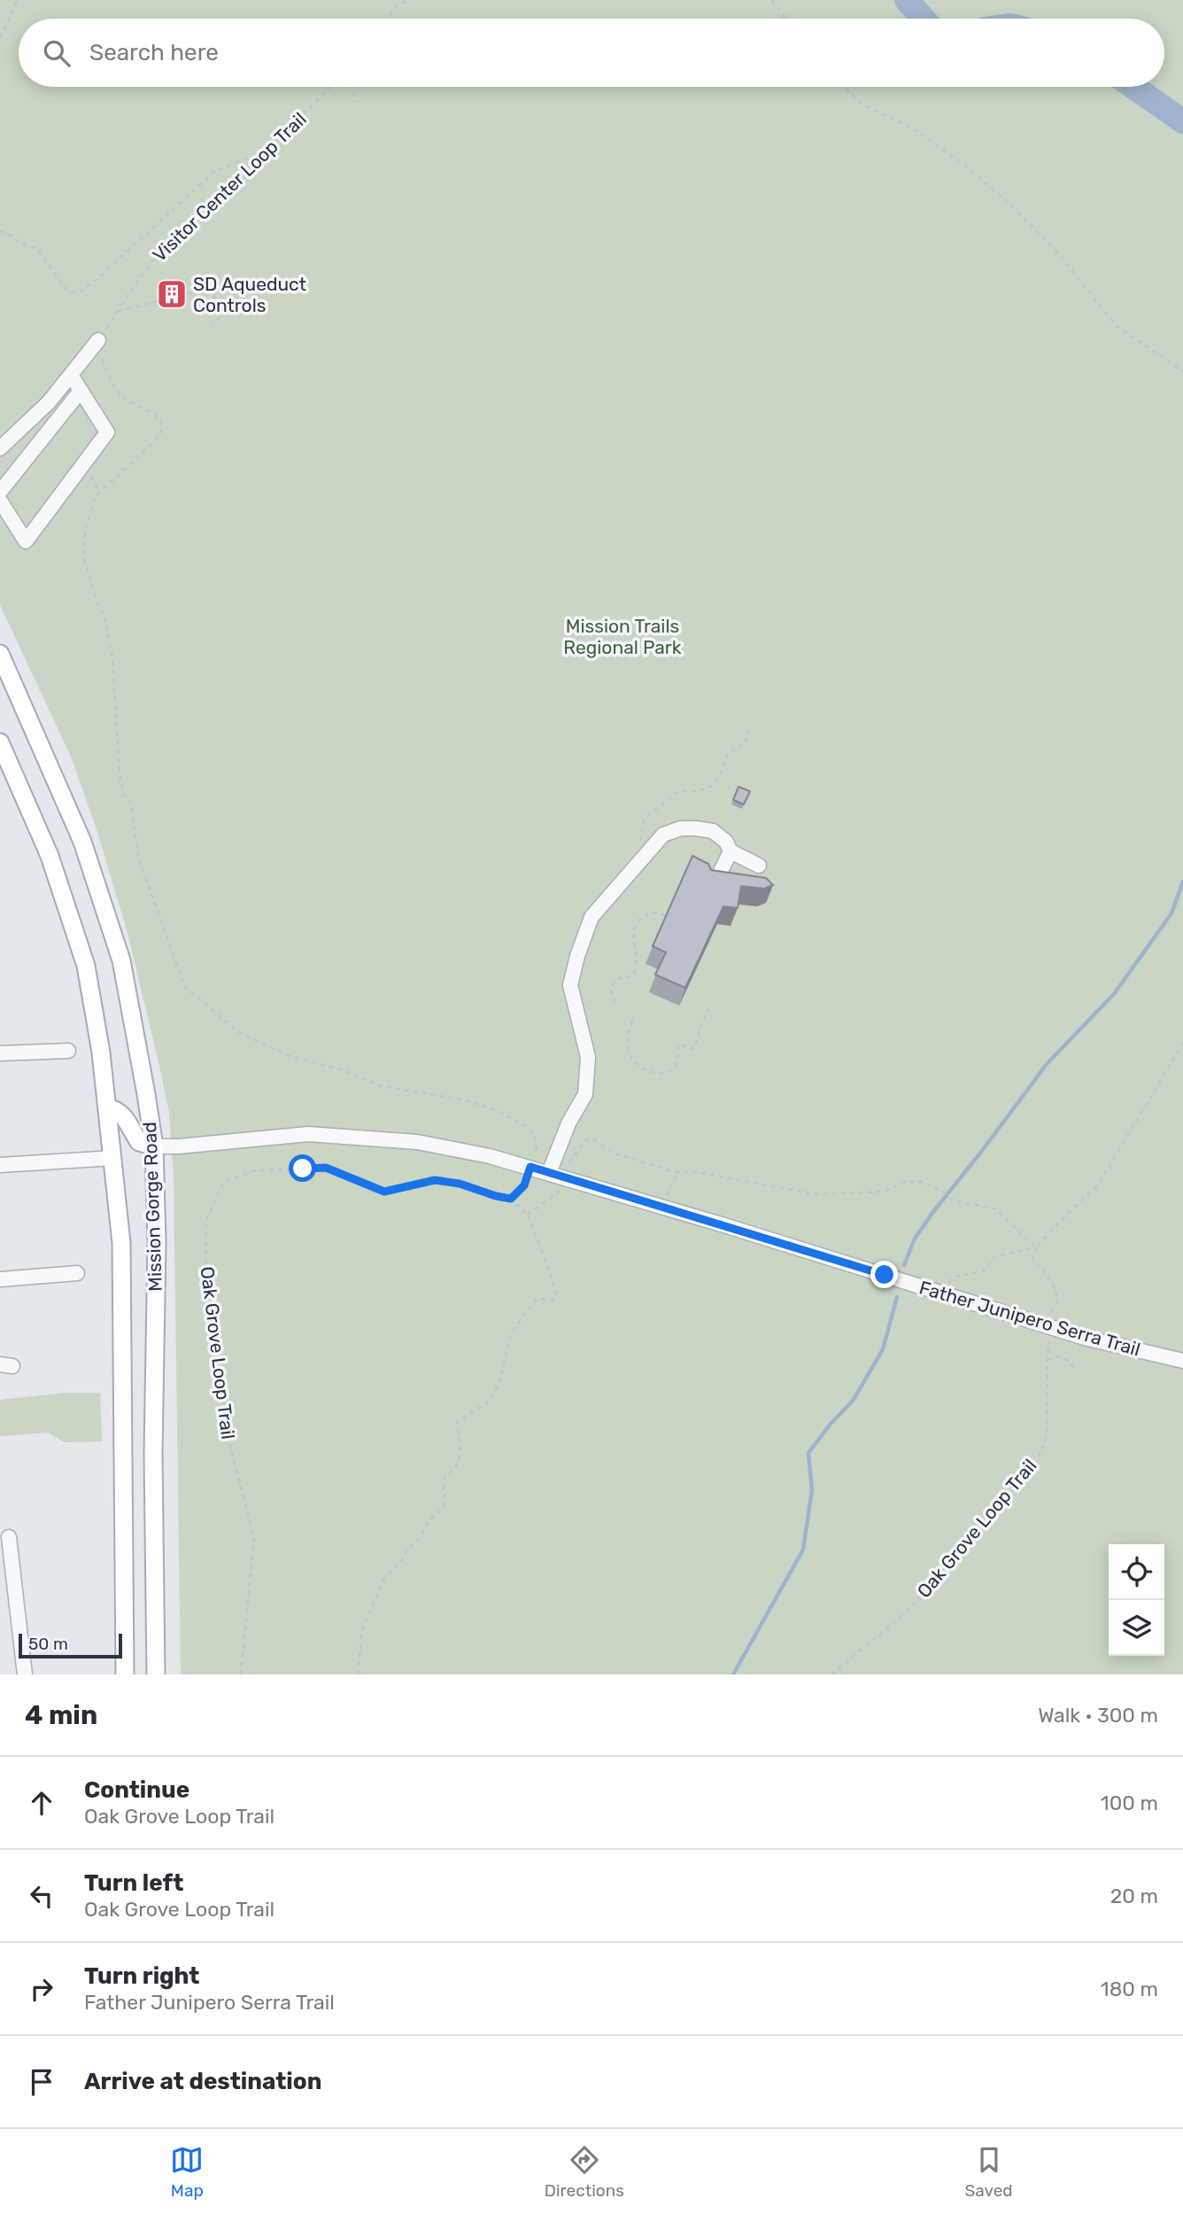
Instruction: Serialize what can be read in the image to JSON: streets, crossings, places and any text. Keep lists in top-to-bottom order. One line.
{"streets":{"main road":["Mission Gorge Road"],"street":["Father Junipero Serra Trail"],"path":["Visitor Center Loop Trail","Oak Grove Loop Trail"]},"crossings":[["Mission Gorge Road","Father Junipero Serra Trail"],["Father Junipero Serra Trail","Oak Grove Loop Trail"]],"parks":["Mission Trails Regional Park"],"places":{"building":["SD Aqueduct Controls"]},"scale_bar":"50 m","page":{"search":"Search here","scale":"50 m","heading":["4 min","Walk · 300 m"],"list":[["Continue","Oak Grove Loop Trail","100 m"],["Turn left","Oak Grove Loop Trail","20 m"],["Turn right","Father Junipero Serra Trail","180 m"],"Arrive at destination"],"nav":["Map","Directions","Saved"]}}
